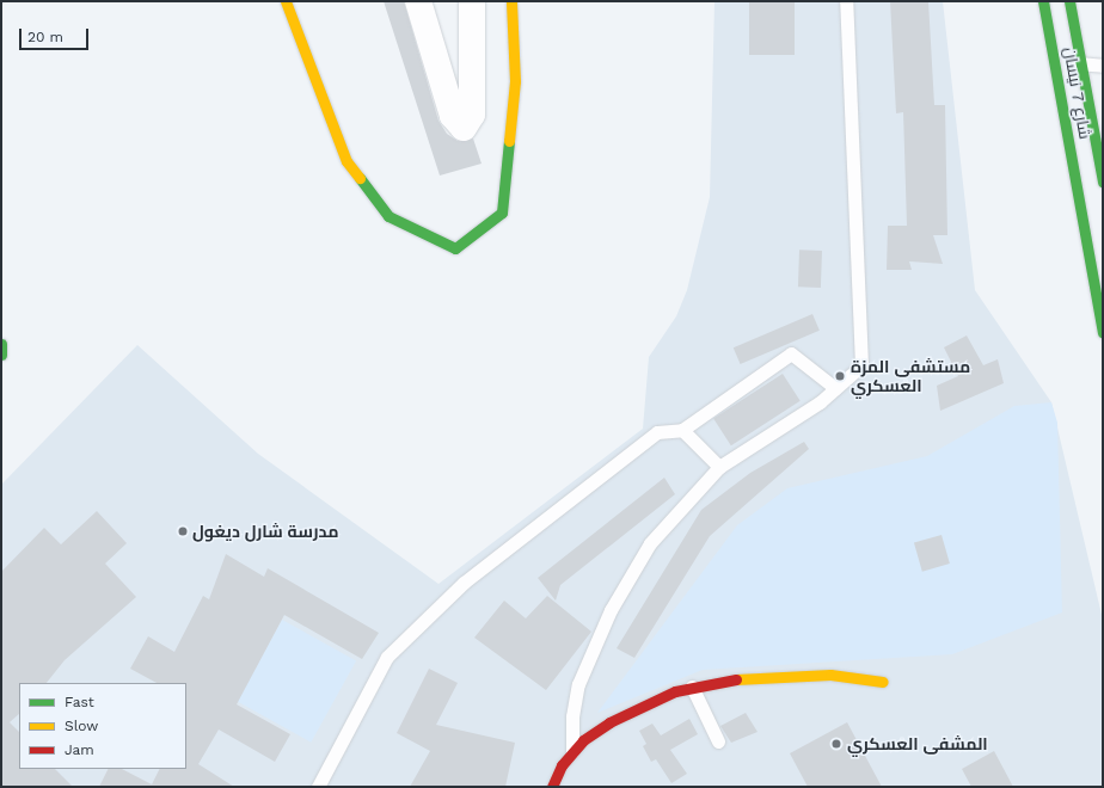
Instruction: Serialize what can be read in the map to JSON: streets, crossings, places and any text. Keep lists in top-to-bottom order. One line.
{"streets":{"street":["شارع 7 نيسان"]},"places":["مستشفى المزة العسكري","مدرسة شارل ديغول","المشفى العسكري"],"legend":["Fast","Slow","Jam"],"scale_bar":"20 m"}
